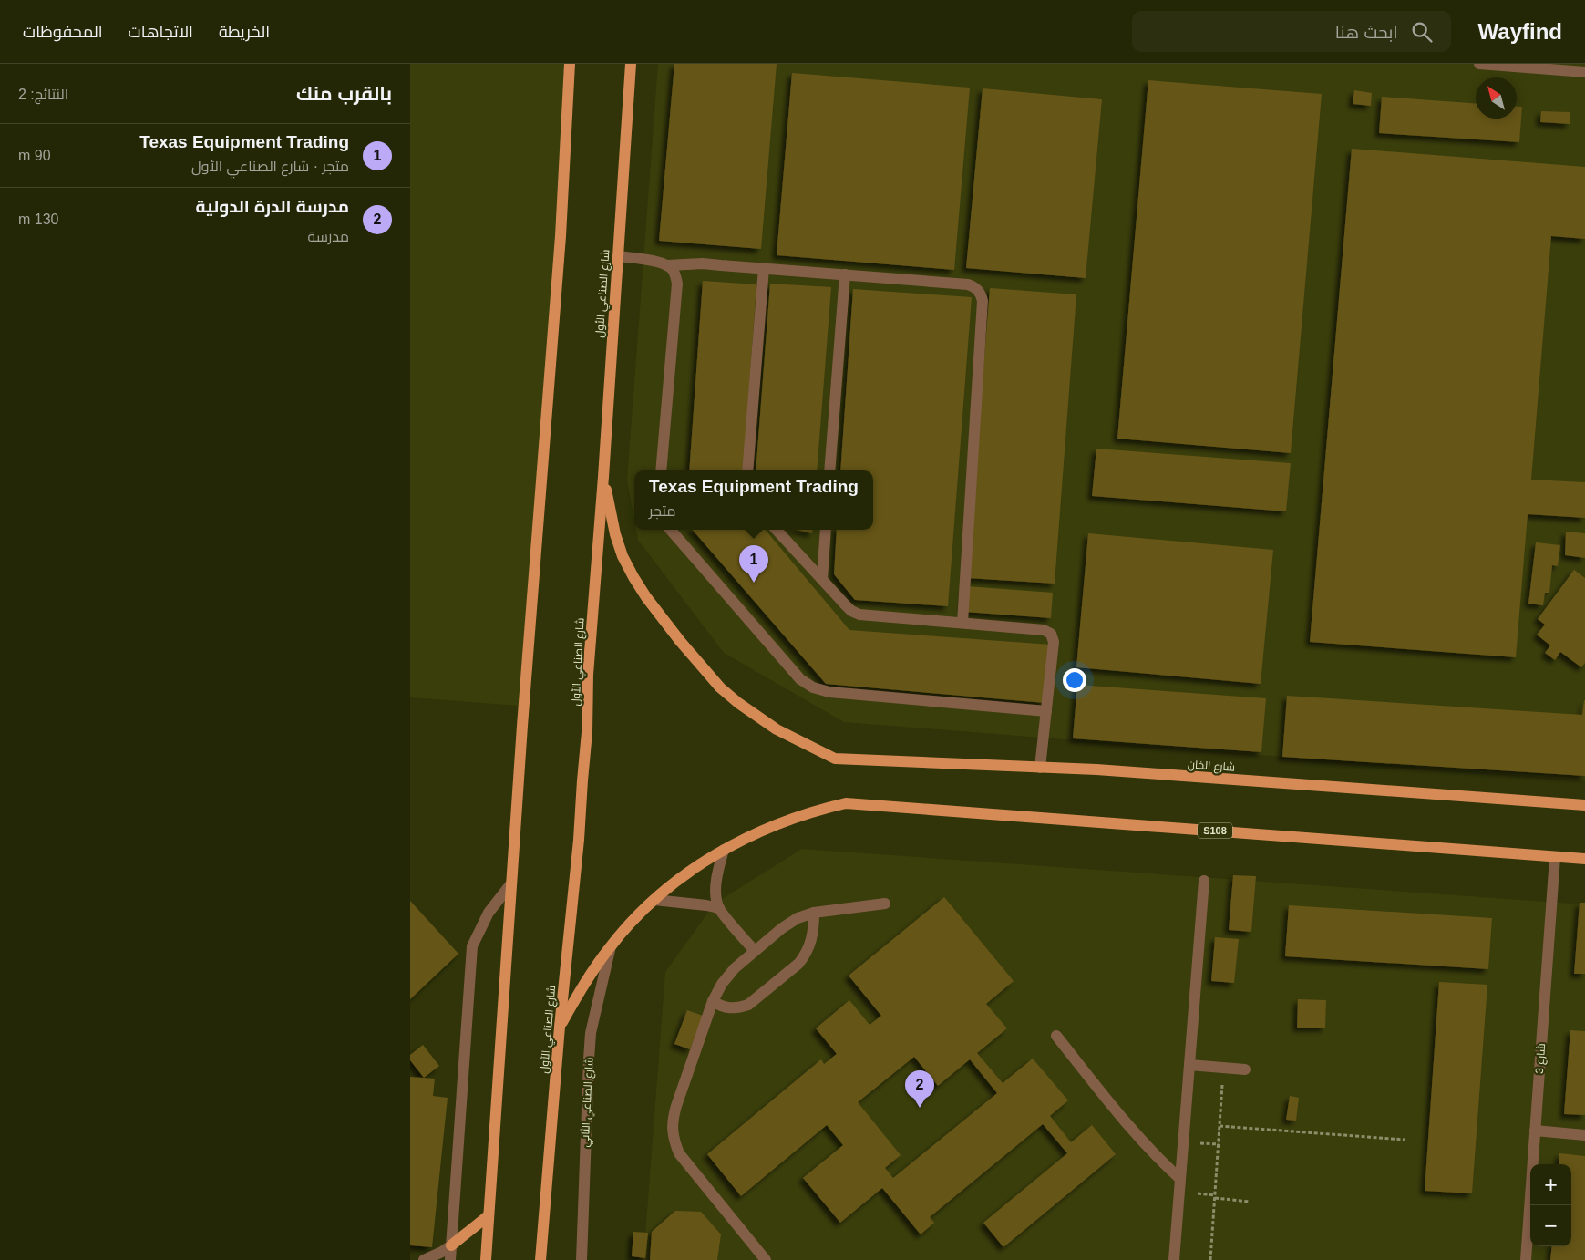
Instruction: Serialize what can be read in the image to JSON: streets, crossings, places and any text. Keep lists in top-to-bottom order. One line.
{"streets":{"main road":["شارع الصناعي الأول","شارع الخان","S108"],"street":["شارع 3","شارع الصناعي الثاني"]},"crossings":[["شارع الصناعي الأول","شارع الخان"],["S108","شارع 3"]],"north":"top left","page":{"header":"Wayfind","search":"ابحث هنا","nav":["الخريطة","الاتجاهات","المحفوظات"],"heading":["بالقرب منك","النتائج: 2"],"list":[{"mark":"1","name":"Texas Equipment Trading","note":"متجر · شارع الصناعي الأول","value":"90 m"},{"mark":"2","name":"مدرسة الدرة الدولية","note":"مدرسة","value":"130 m"}],"popup":["Texas Equipment Trading","متجر"],"pins":["1","2"],"map_buttons":["+","−"]}}
